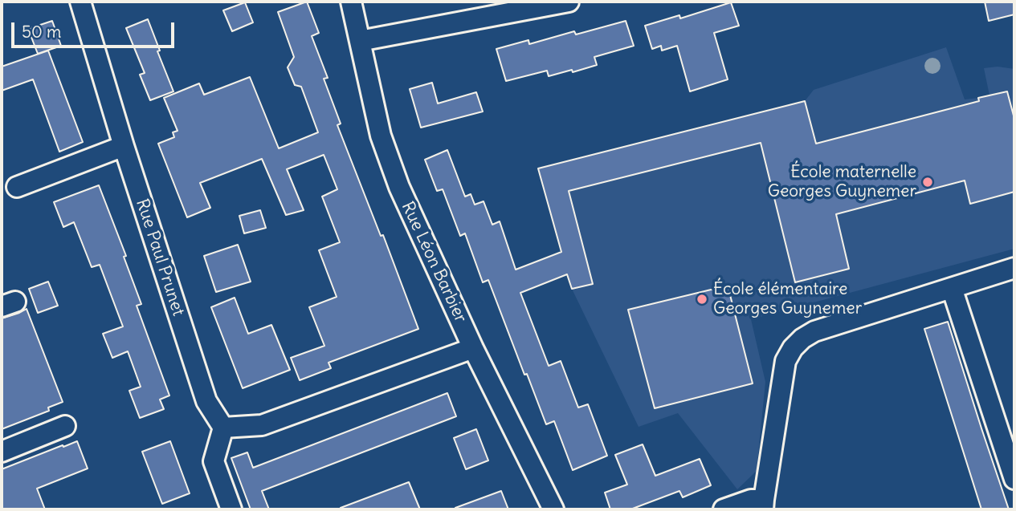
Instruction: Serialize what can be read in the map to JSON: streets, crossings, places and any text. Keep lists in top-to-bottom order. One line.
{"streets":{"street":["Rue Paul Prunet","Rue Léon Barbier"]},"places":["École maternelle Georges Guynemer","École élémentaire Georges Guynemer"],"scale_bar":"50 m"}
